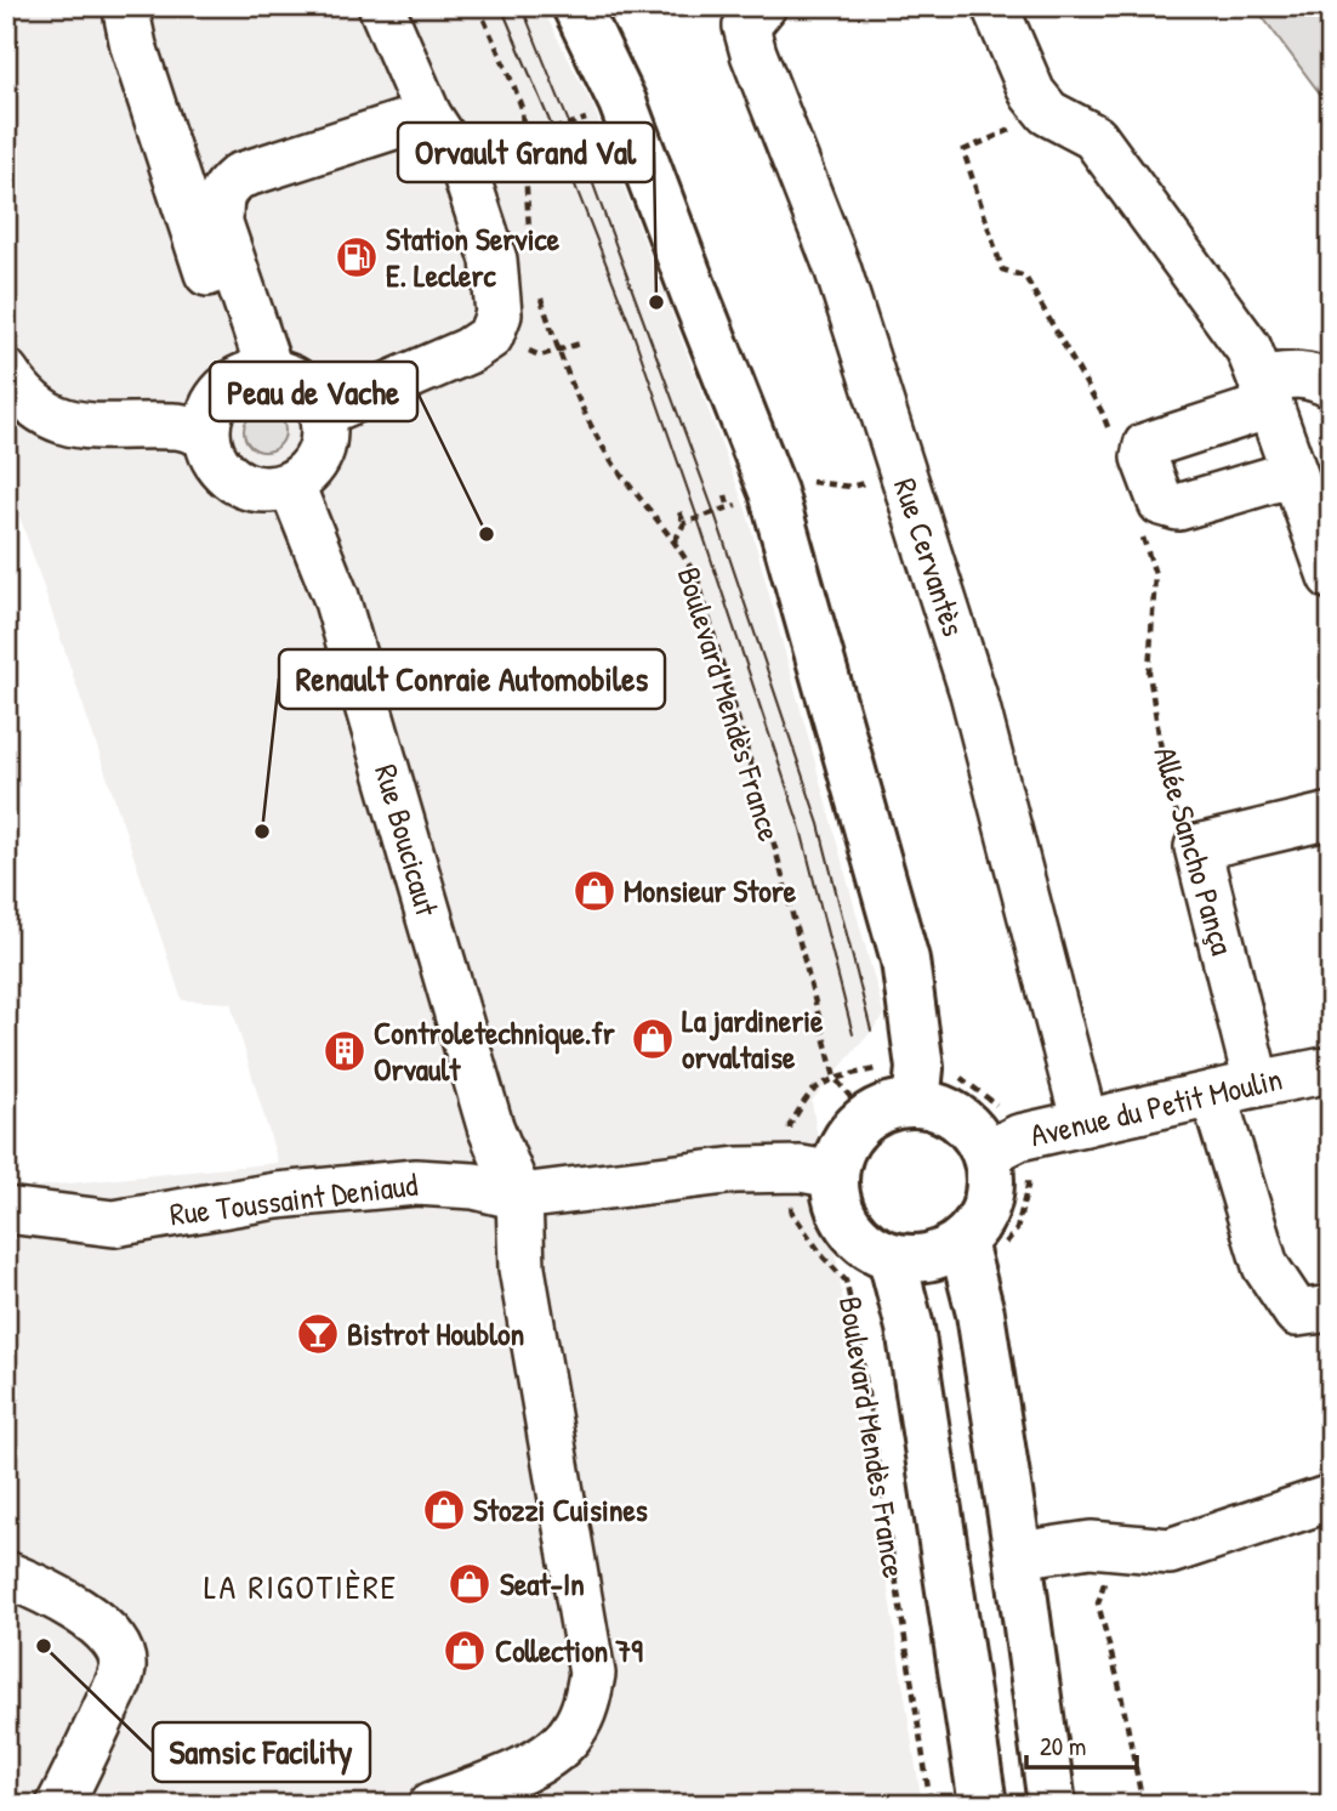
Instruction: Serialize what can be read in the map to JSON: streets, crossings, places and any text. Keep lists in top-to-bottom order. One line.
{"streets":{"main road":["Boulevard Mendès France"],"street":["Rue Cervantès","Rue Boucicaut","Allée Sancho Pança","Avenue du Petit Moulin","Rue Toussaint Deniaud"]},"crossings":[["Rue Cervantès","Avenue du Petit Moulin"],["Boulevard Mendès France","Avenue du Petit Moulin"],["Boulevard Mendès France","Rue Toussaint Deniaud"],["Rue Boucicaut","Rue Toussaint Deniaud"],["Allée Sancho Pança","Avenue du Petit Moulin"],["Avenue du Petit Moulin","Rue Toussaint Deniaud"]],"districts":["LA RIGOTIÈRE"],"places":{"fuel station":["Station Service E. Leclerc"],"other":["Orvault Grand Val","Peau de Vache","Renault Conraie Automobiles","Samsic Facility"],"shop":["Monsieur Store","La jardinerie orvaltaise","Stozzi Cuisines","Seat-In","Collection 79"],"building":["Controletechnique.fr Orvault"],"bar":["Bistrot Houblon"]},"scale_bar":"20 m"}
